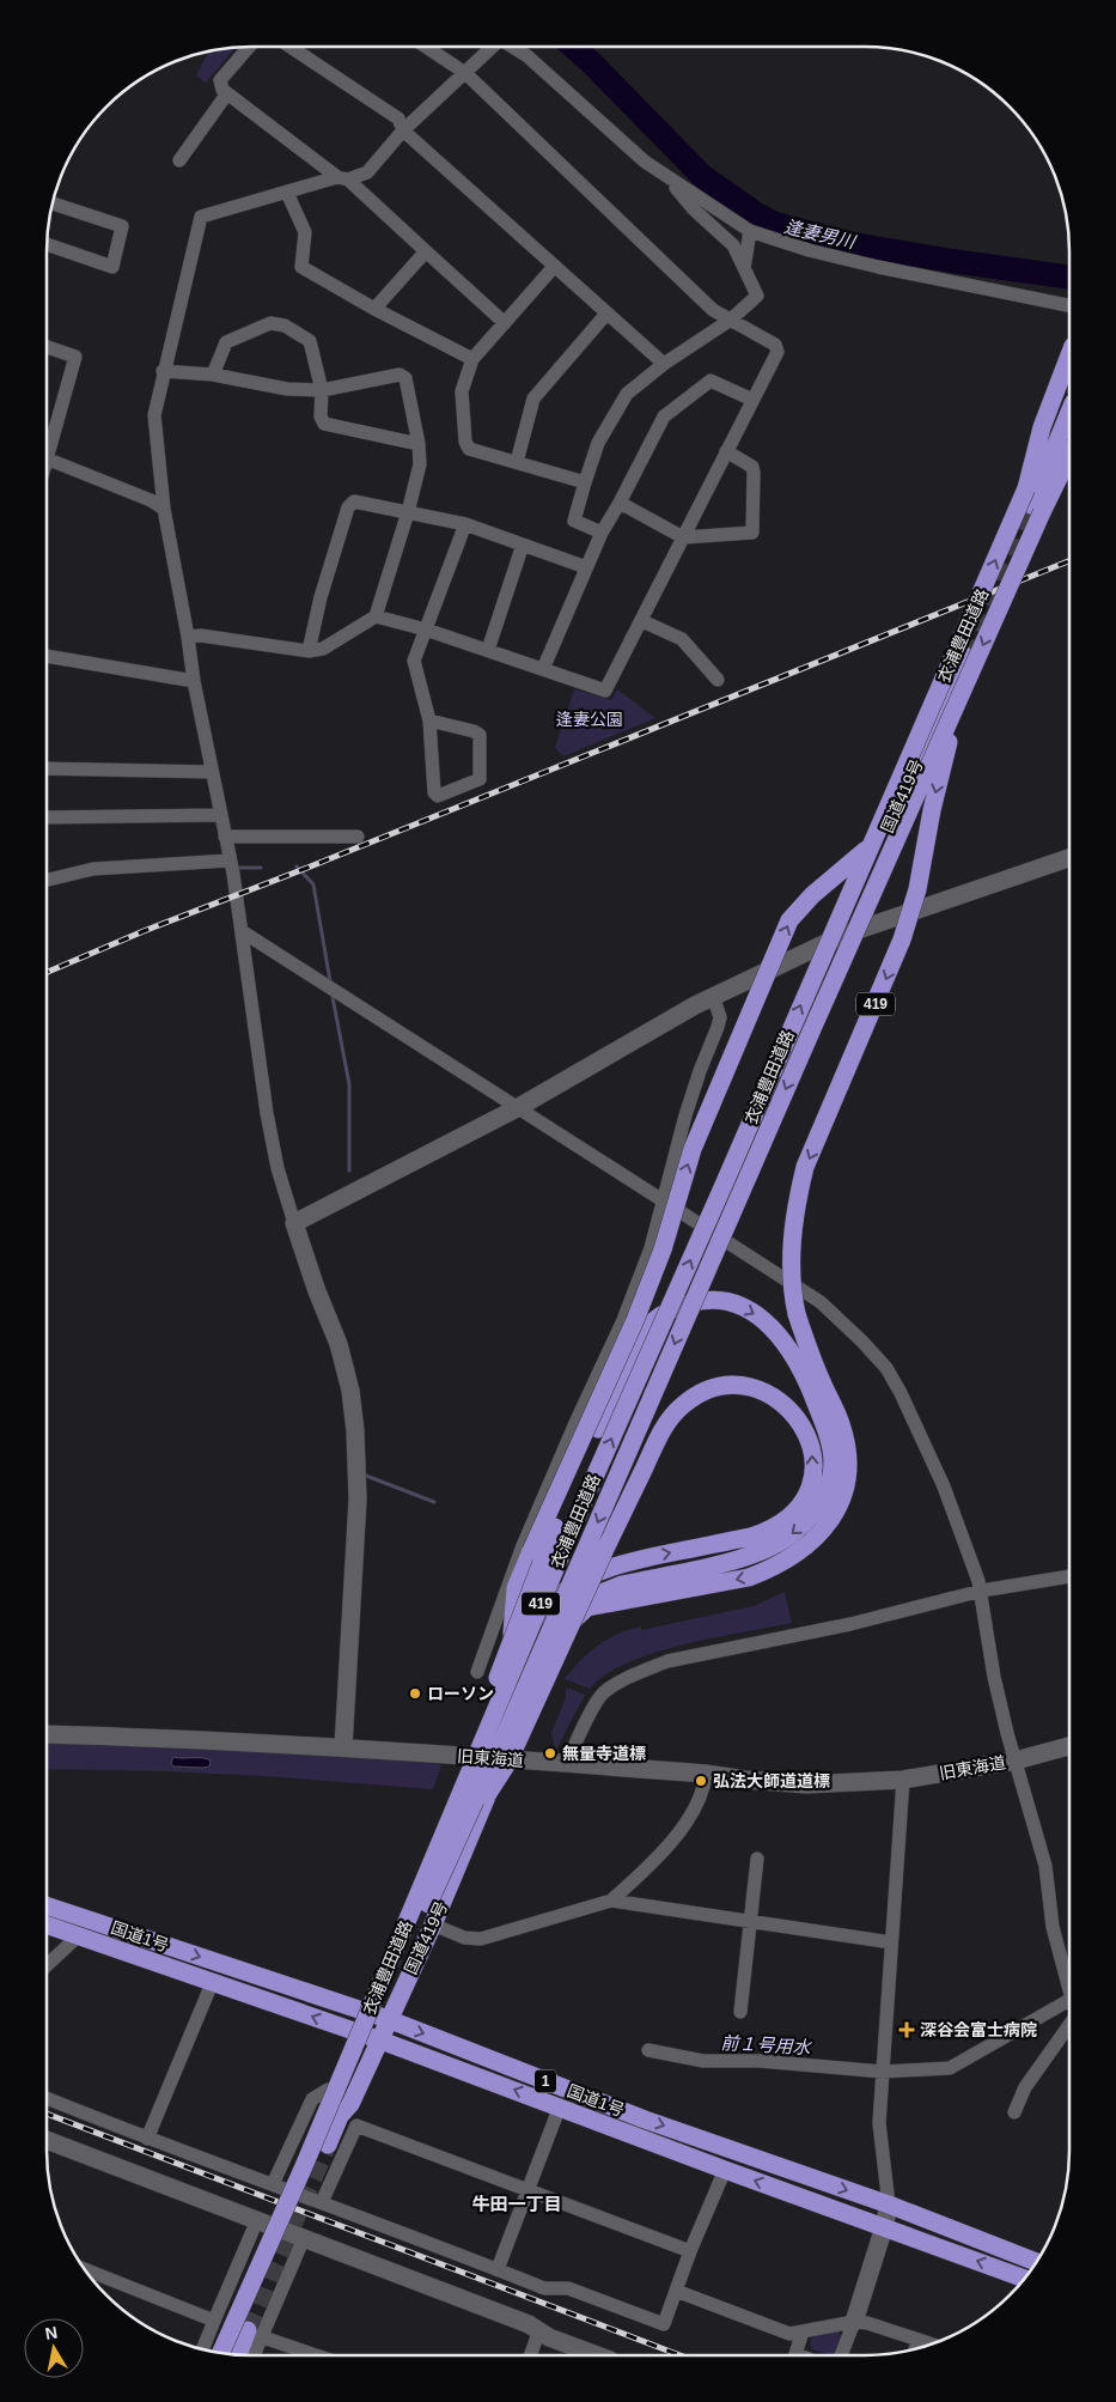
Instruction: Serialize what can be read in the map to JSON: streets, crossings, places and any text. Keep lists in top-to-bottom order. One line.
{"streets":{"highway":["衣浦豊田道路","国道419号","419","国道1号","1"],"street":["旧東海道"]},"crossings":[["衣浦豊田道路","国道419号"],["衣浦豊田道路","419"],["衣浦豊田道路","旧東海道"],["国道419号","419"],["国道419号","旧東海道"],["国道419号","国道1号"],["419","旧東海道"]],"districts":["牛田一丁目"],"water":["逢妻男川","前１号用水"],"parks":["逢妻公園"],"places":{"other":["ローソン","無量寺道標","弘法大師道道標"],"health":["深谷会富士病院"]},"north":"top"}
